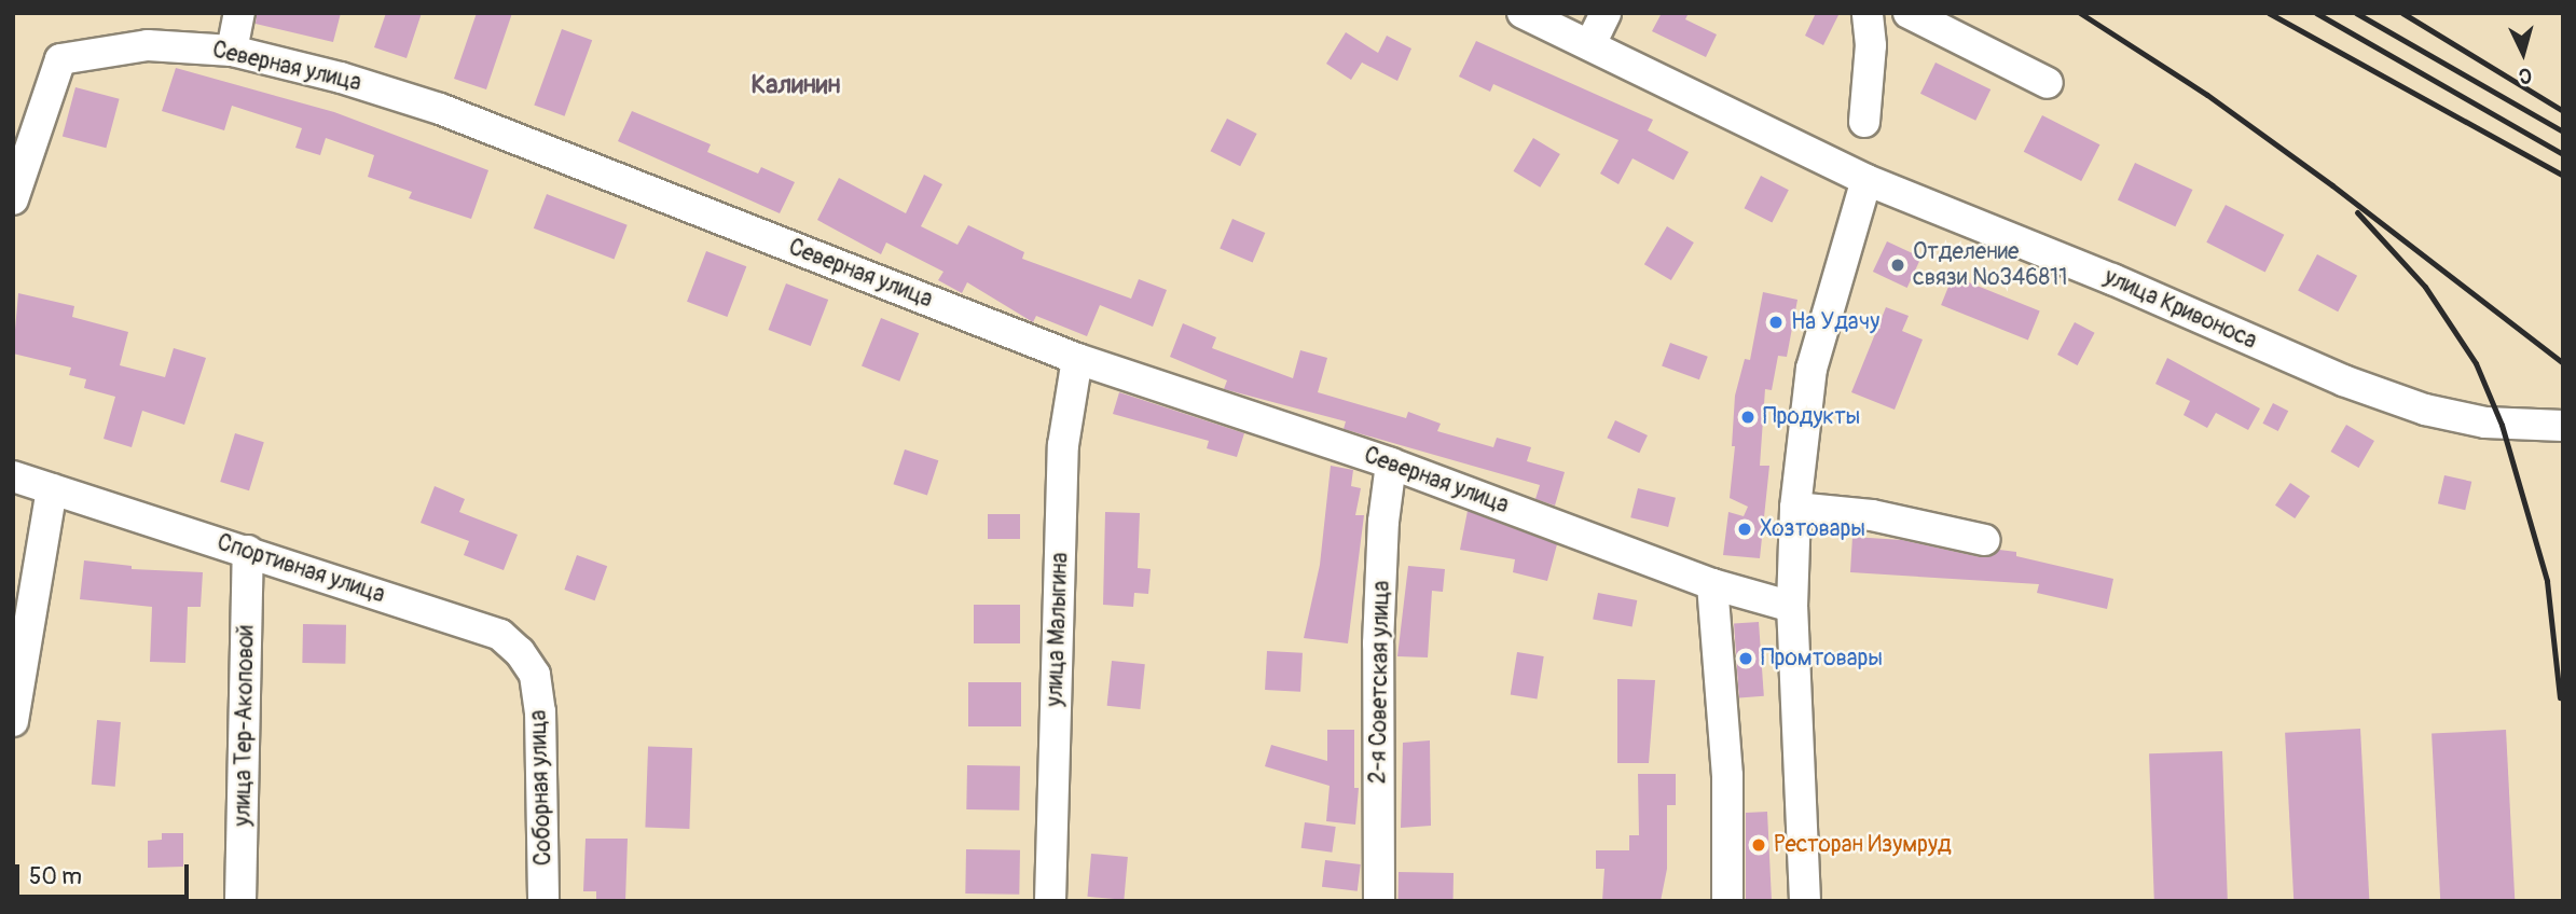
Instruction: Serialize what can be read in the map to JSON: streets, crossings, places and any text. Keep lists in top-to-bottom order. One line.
{"streets":{"street":["Северная улица","улица Кривоноса","Спортивная улица","улица Малыгина","2-я Советская улица","улица Тер-Акоповой","Соборная улица"]},"crossings":[["Северная улица","улица Малыгина"],["Северная улица","2-я Советская улица"],["Спортивная улица","улица Тер-Акоповой"],["Спортивная улица","Соборная улица"]],"districts":["Калинин"],"places":["Отделение связи №346811","На Удачу","Продукты","Хозтовары","Промтовары","Ресторан Изумруд"],"scale_bar":"50 m","north":"bottom"}
